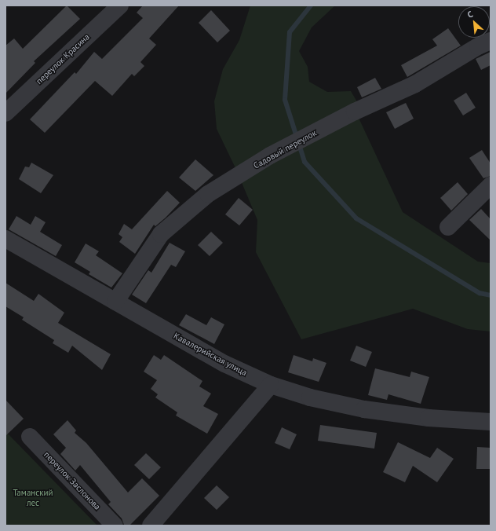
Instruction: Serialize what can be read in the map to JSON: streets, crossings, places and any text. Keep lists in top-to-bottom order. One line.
{"streets":{"street":["переулок Красина","Садовый переулок","Кавалерийская улица","переулок Заслонова"]},"crossings":[["Садовый переулок","Кавалерийская улица"]],"parks":["Таманский лес"],"north":"top left"}
